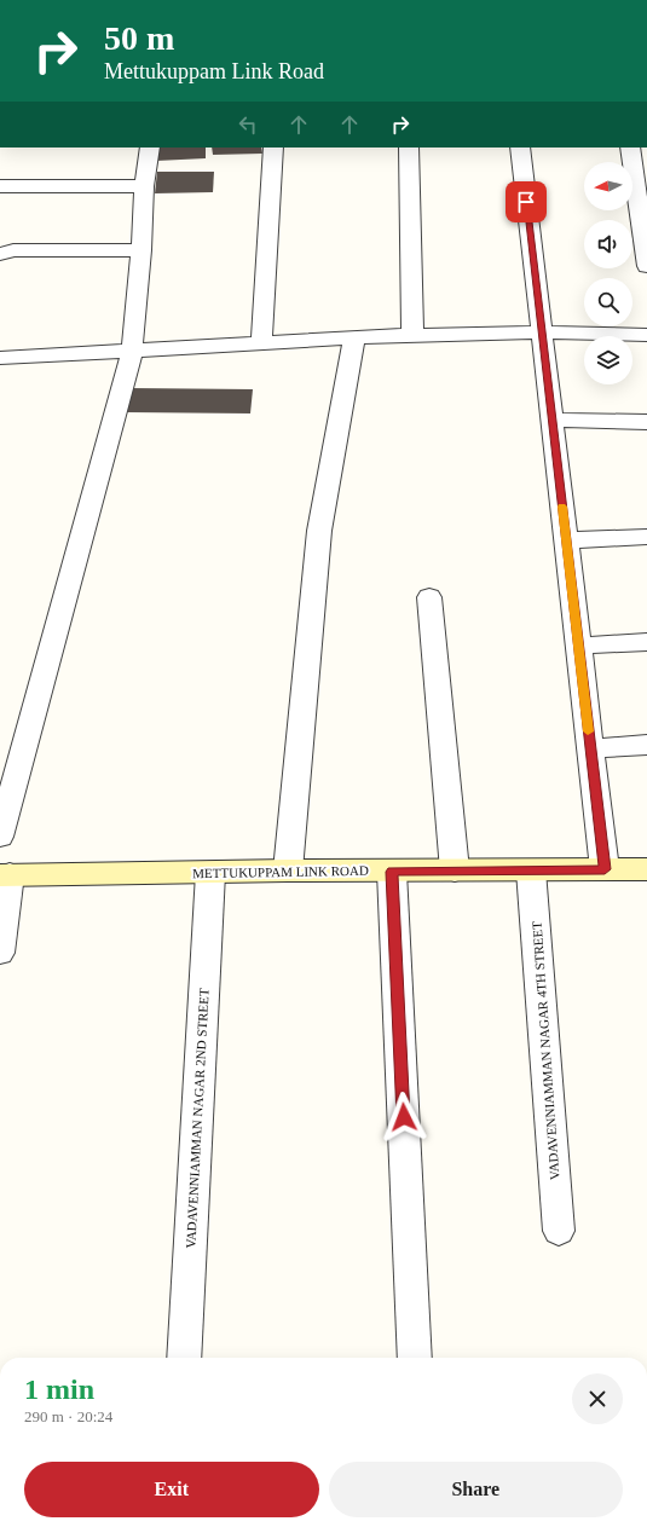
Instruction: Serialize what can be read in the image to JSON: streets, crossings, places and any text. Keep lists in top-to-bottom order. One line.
{"streets":{"street":["METTUKUPPAM LINK ROAD","VADAVENNIAMMAN NAGAR 4TH STREET","VADAVENNIAMMAN NAGAR 2ND STREET"]},"crossings":[["METTUKUPPAM LINK ROAD","VADAVENNIAMMAN NAGAR 4TH STREET"],["METTUKUPPAM LINK ROAD","VADAVENNIAMMAN NAGAR 2ND STREET"]],"north":"left","page":{"turn":["50 m","Mettukuppam Link Road"],"heading":["1 min","290 m · 20:24"],"buttons":["Exit","Share"]}}
